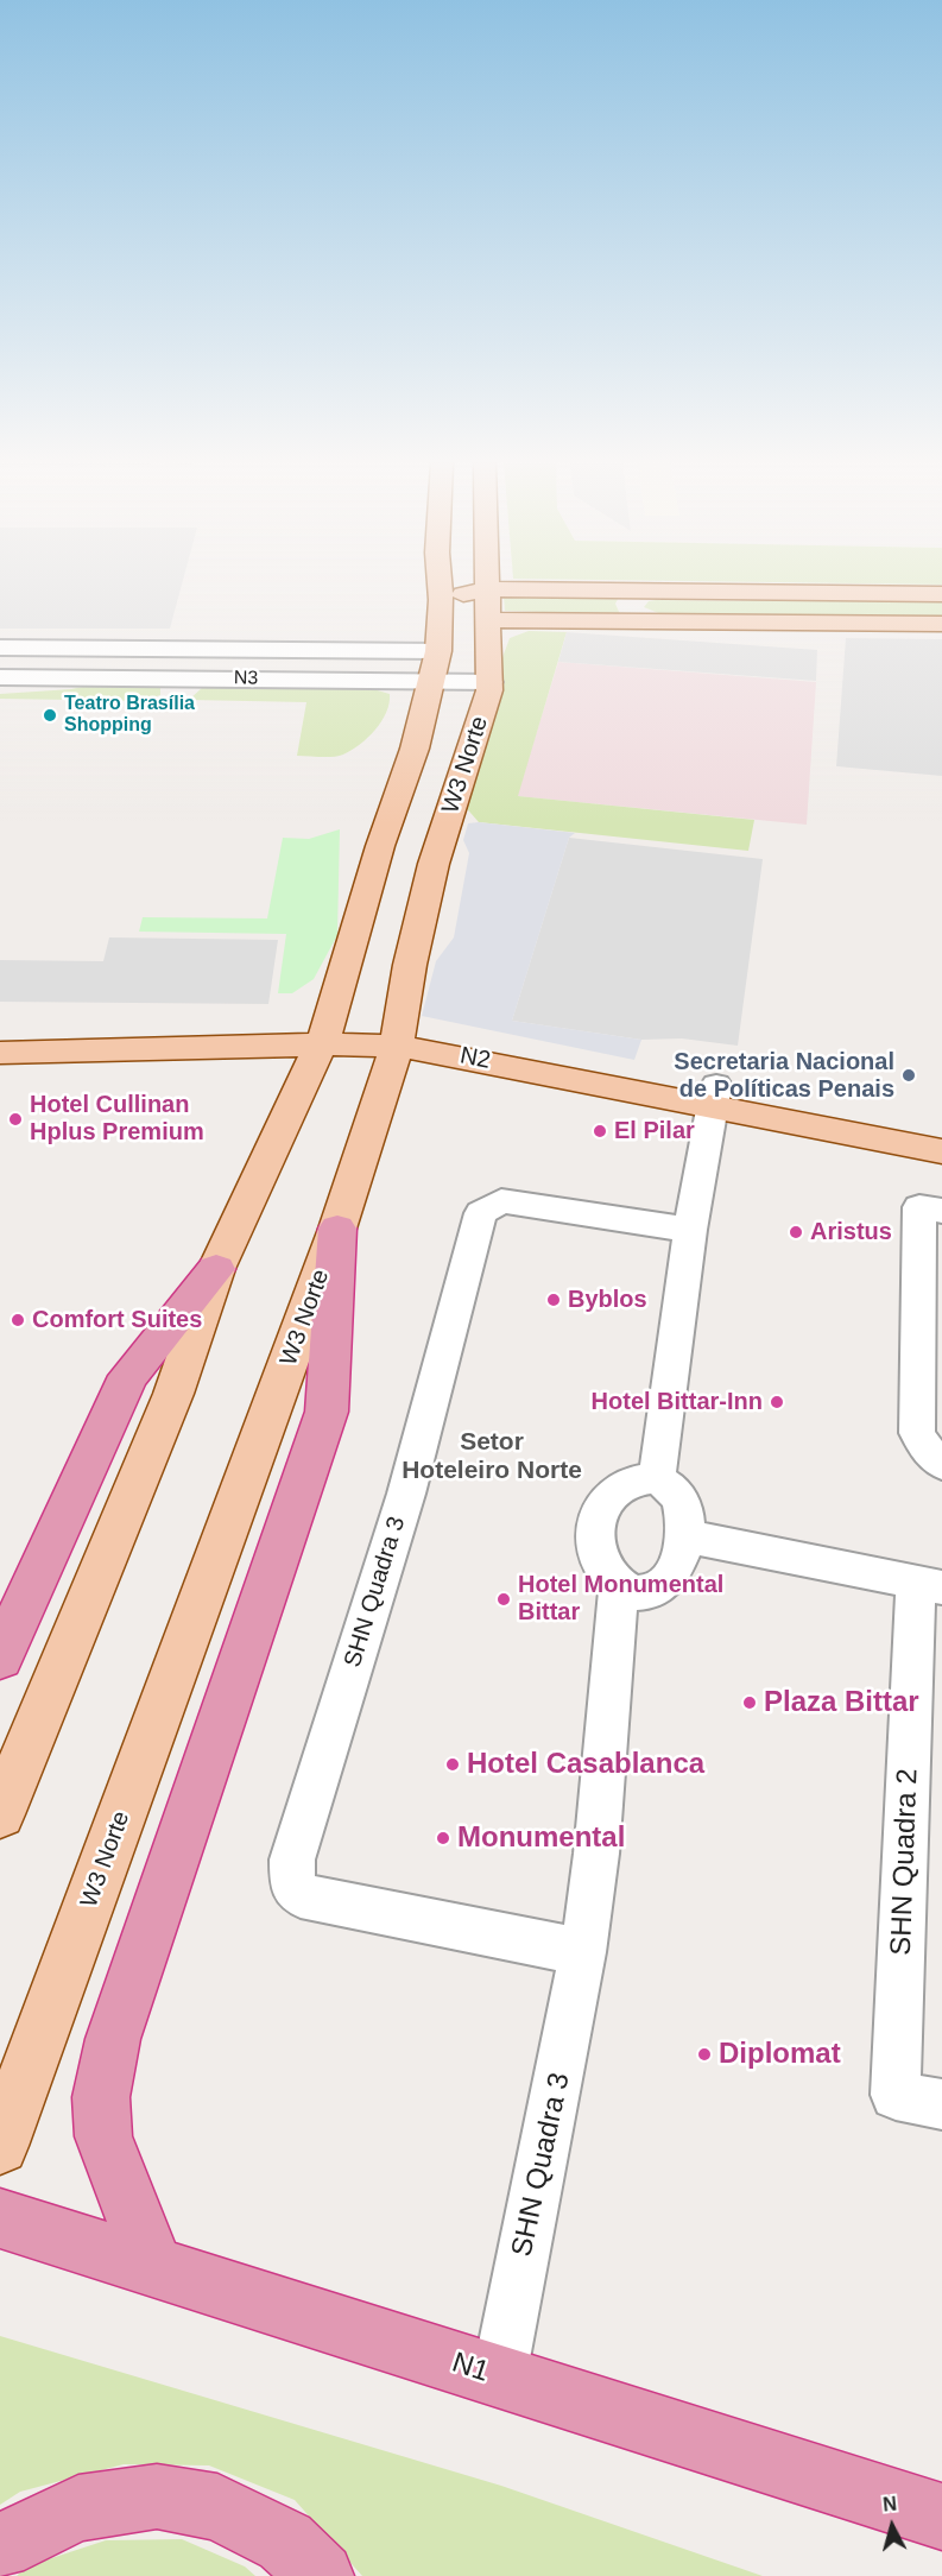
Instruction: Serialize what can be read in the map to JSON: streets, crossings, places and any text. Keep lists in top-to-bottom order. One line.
{"streets":{"highway":["N1"],"main road":["W3 Norte","N2"],"street":["N3","SHN Quadra 3","SHN Quadra 2"]},"crossings":[["N3","W3 Norte"],["W3 Norte","N2"],["SHN Quadra 3","SHN Quadra 2"],["SHN Quadra 3","N1"]],"districts":["Setor Hoteleiro Norte"],"places":["Teatro Brasília Shopping","Secretaria Nacional de Políticas Penais","Hotel Cullinan Hplus Premium","El Pilar","Aristus","Byblos","Comfort Suites","Hotel Bittar-Inn","Hotel Monumental Bittar","Plaza Bittar","Hotel Casablanca","Monumental","Diplomat"],"north":"top"}
